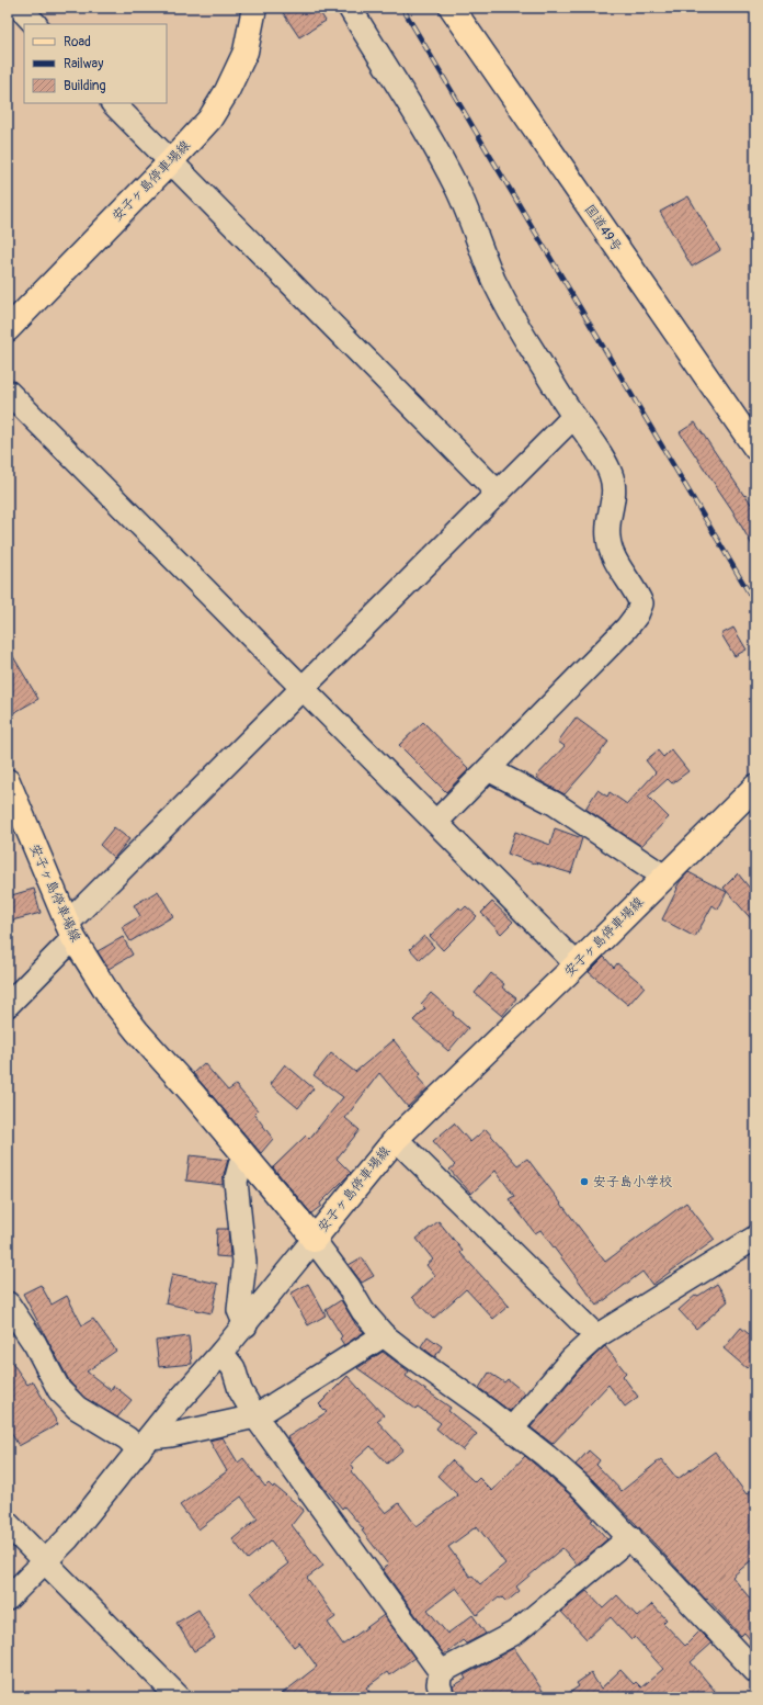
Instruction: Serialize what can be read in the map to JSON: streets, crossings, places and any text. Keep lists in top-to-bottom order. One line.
{"streets":{"main road":["安子ヶ島停車場線","国道49号"]},"places":["安子島小学校"],"legend":["Road","Railway","Building"]}
